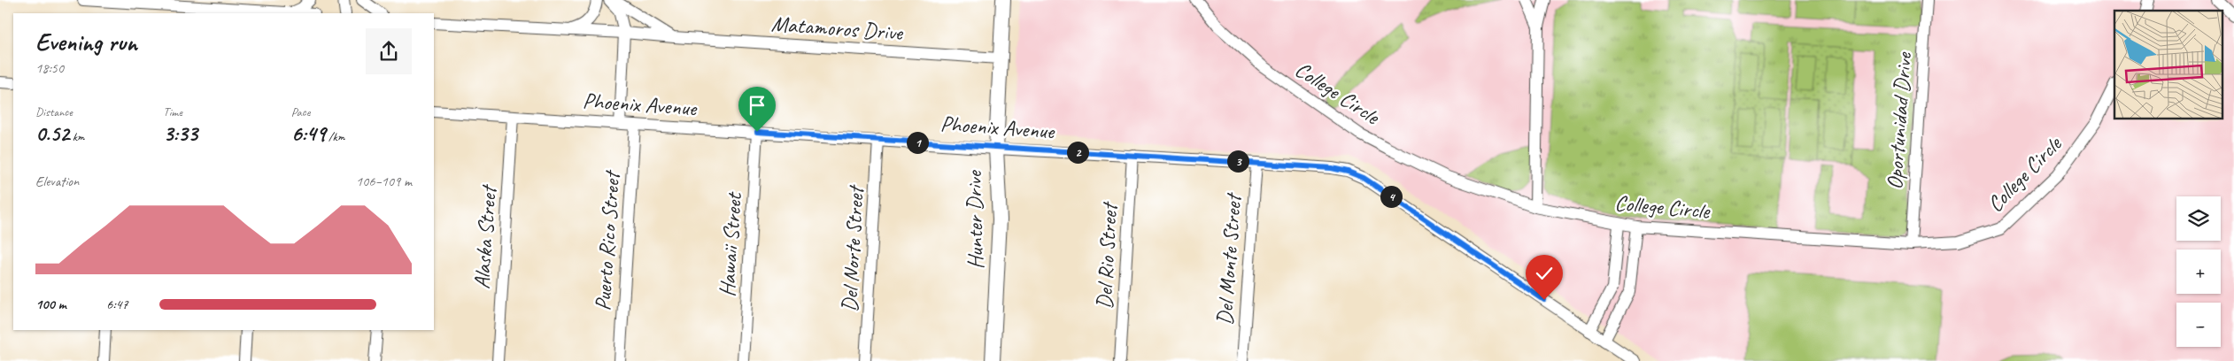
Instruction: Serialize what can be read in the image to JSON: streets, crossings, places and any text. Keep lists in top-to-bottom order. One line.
{"streets":{"main road":["Hunter Drive"],"street":["Matamoros Drive","College Circle","Phoenix Avenue","Oportunidad Drive","Alaska Street","Puerto Rico Street","Hawaii Street","Del Norte Street","Del Rio Street","Del Monte Street"]},"crossings":[["Matamoros Drive","Hunter Drive"],["College Circle","Oportunidad Drive"],["Phoenix Avenue","Hunter Drive"],["Phoenix Avenue","Alaska Street"],["Phoenix Avenue","Puerto Rico Street"],["Phoenix Avenue","Hawaii Street"],["Phoenix Avenue","Del Norte Street"],["Phoenix Avenue","Del Rio Street"],["Phoenix Avenue","Del Monte Street"]],"page":{"heading":["Evening run","18:50"],"stats":[["Distance","0.52 km"],["Time","3:33"],["Pace","6:49 /km"]],"pins":["1","2","3","4"],"chart":["Elevation","106–109 m"],"map_buttons":["+","−"],"list":[{"name":"100 m","note":"6:47"}]}}
